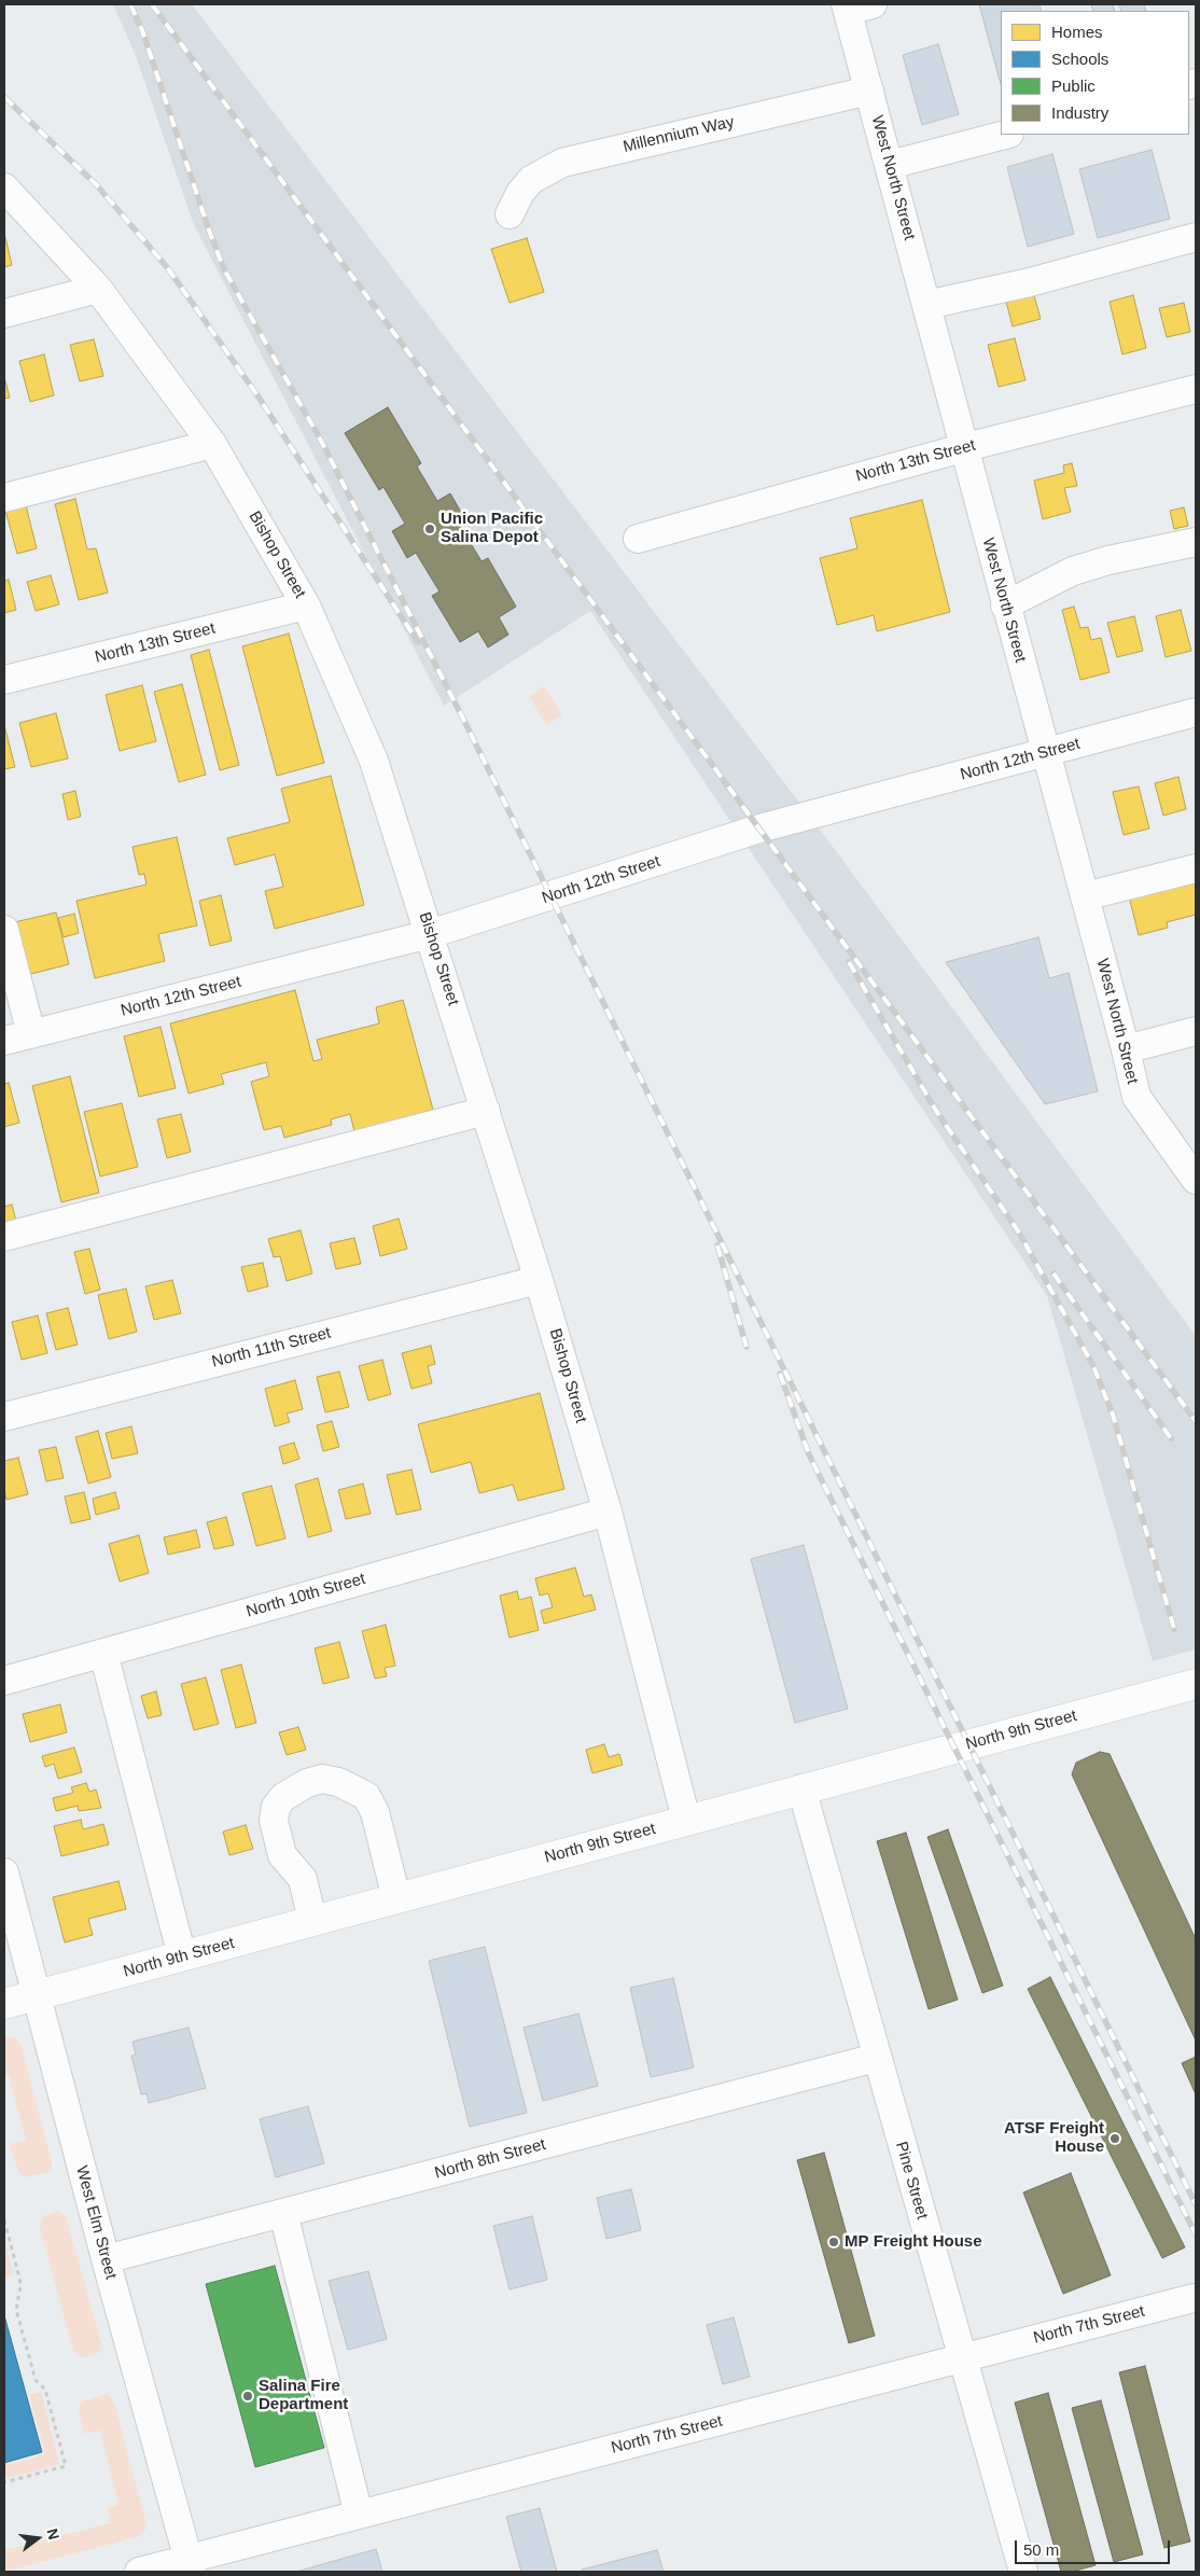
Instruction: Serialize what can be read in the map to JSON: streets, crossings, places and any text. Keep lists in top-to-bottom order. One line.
{"streets":{"main road":["North 9th Street"],"street":["Millennium Way","West North Street","North 13th Street","Bishop Street","North 12th Street","North 11th Street","North 10th Street","North 8th Street","Pine Street","West Elm Street","North 7th Street"]},"crossings":[["Millennium Way","West North Street"],["West North Street","North 13th Street"],["West North Street","North 12th Street"],["North 13th Street","Bishop Street"],["Bishop Street","North 12th Street"],["Bishop Street","North 11th Street"],["Bishop Street","North 10th Street"],["Bishop Street","North 9th Street"],["North 9th Street","Pine Street"],["North 9th Street","West Elm Street"],["North 8th Street","Pine Street"],["North 8th Street","West Elm Street"],["Pine Street","North 7th Street"],["West Elm Street","North 7th Street"]],"places":["Union Pacific Salina Depot","ATSF Freight House","MP Freight House","Salina Fire Department"],"legend":["Homes","Schools","Public","Industry"],"scale_bar":"50 m","north":"right"}
